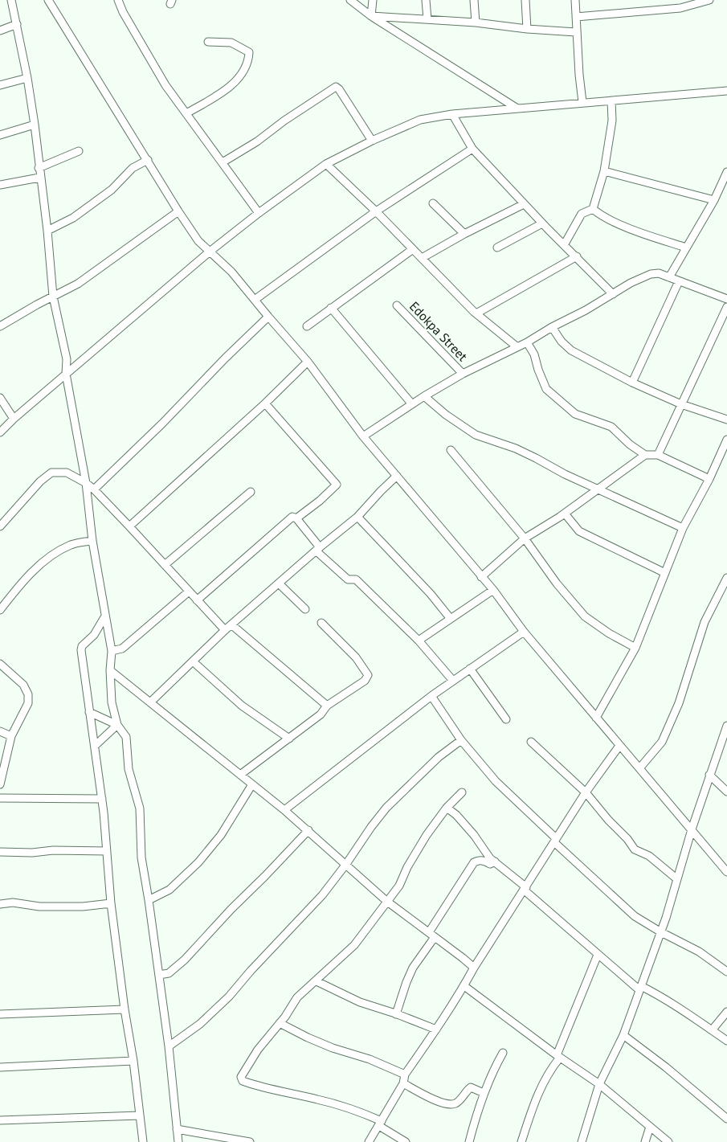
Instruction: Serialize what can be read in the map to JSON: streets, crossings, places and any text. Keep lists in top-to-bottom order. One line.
{"streets":{"street":["Edokpa Street"]}}
